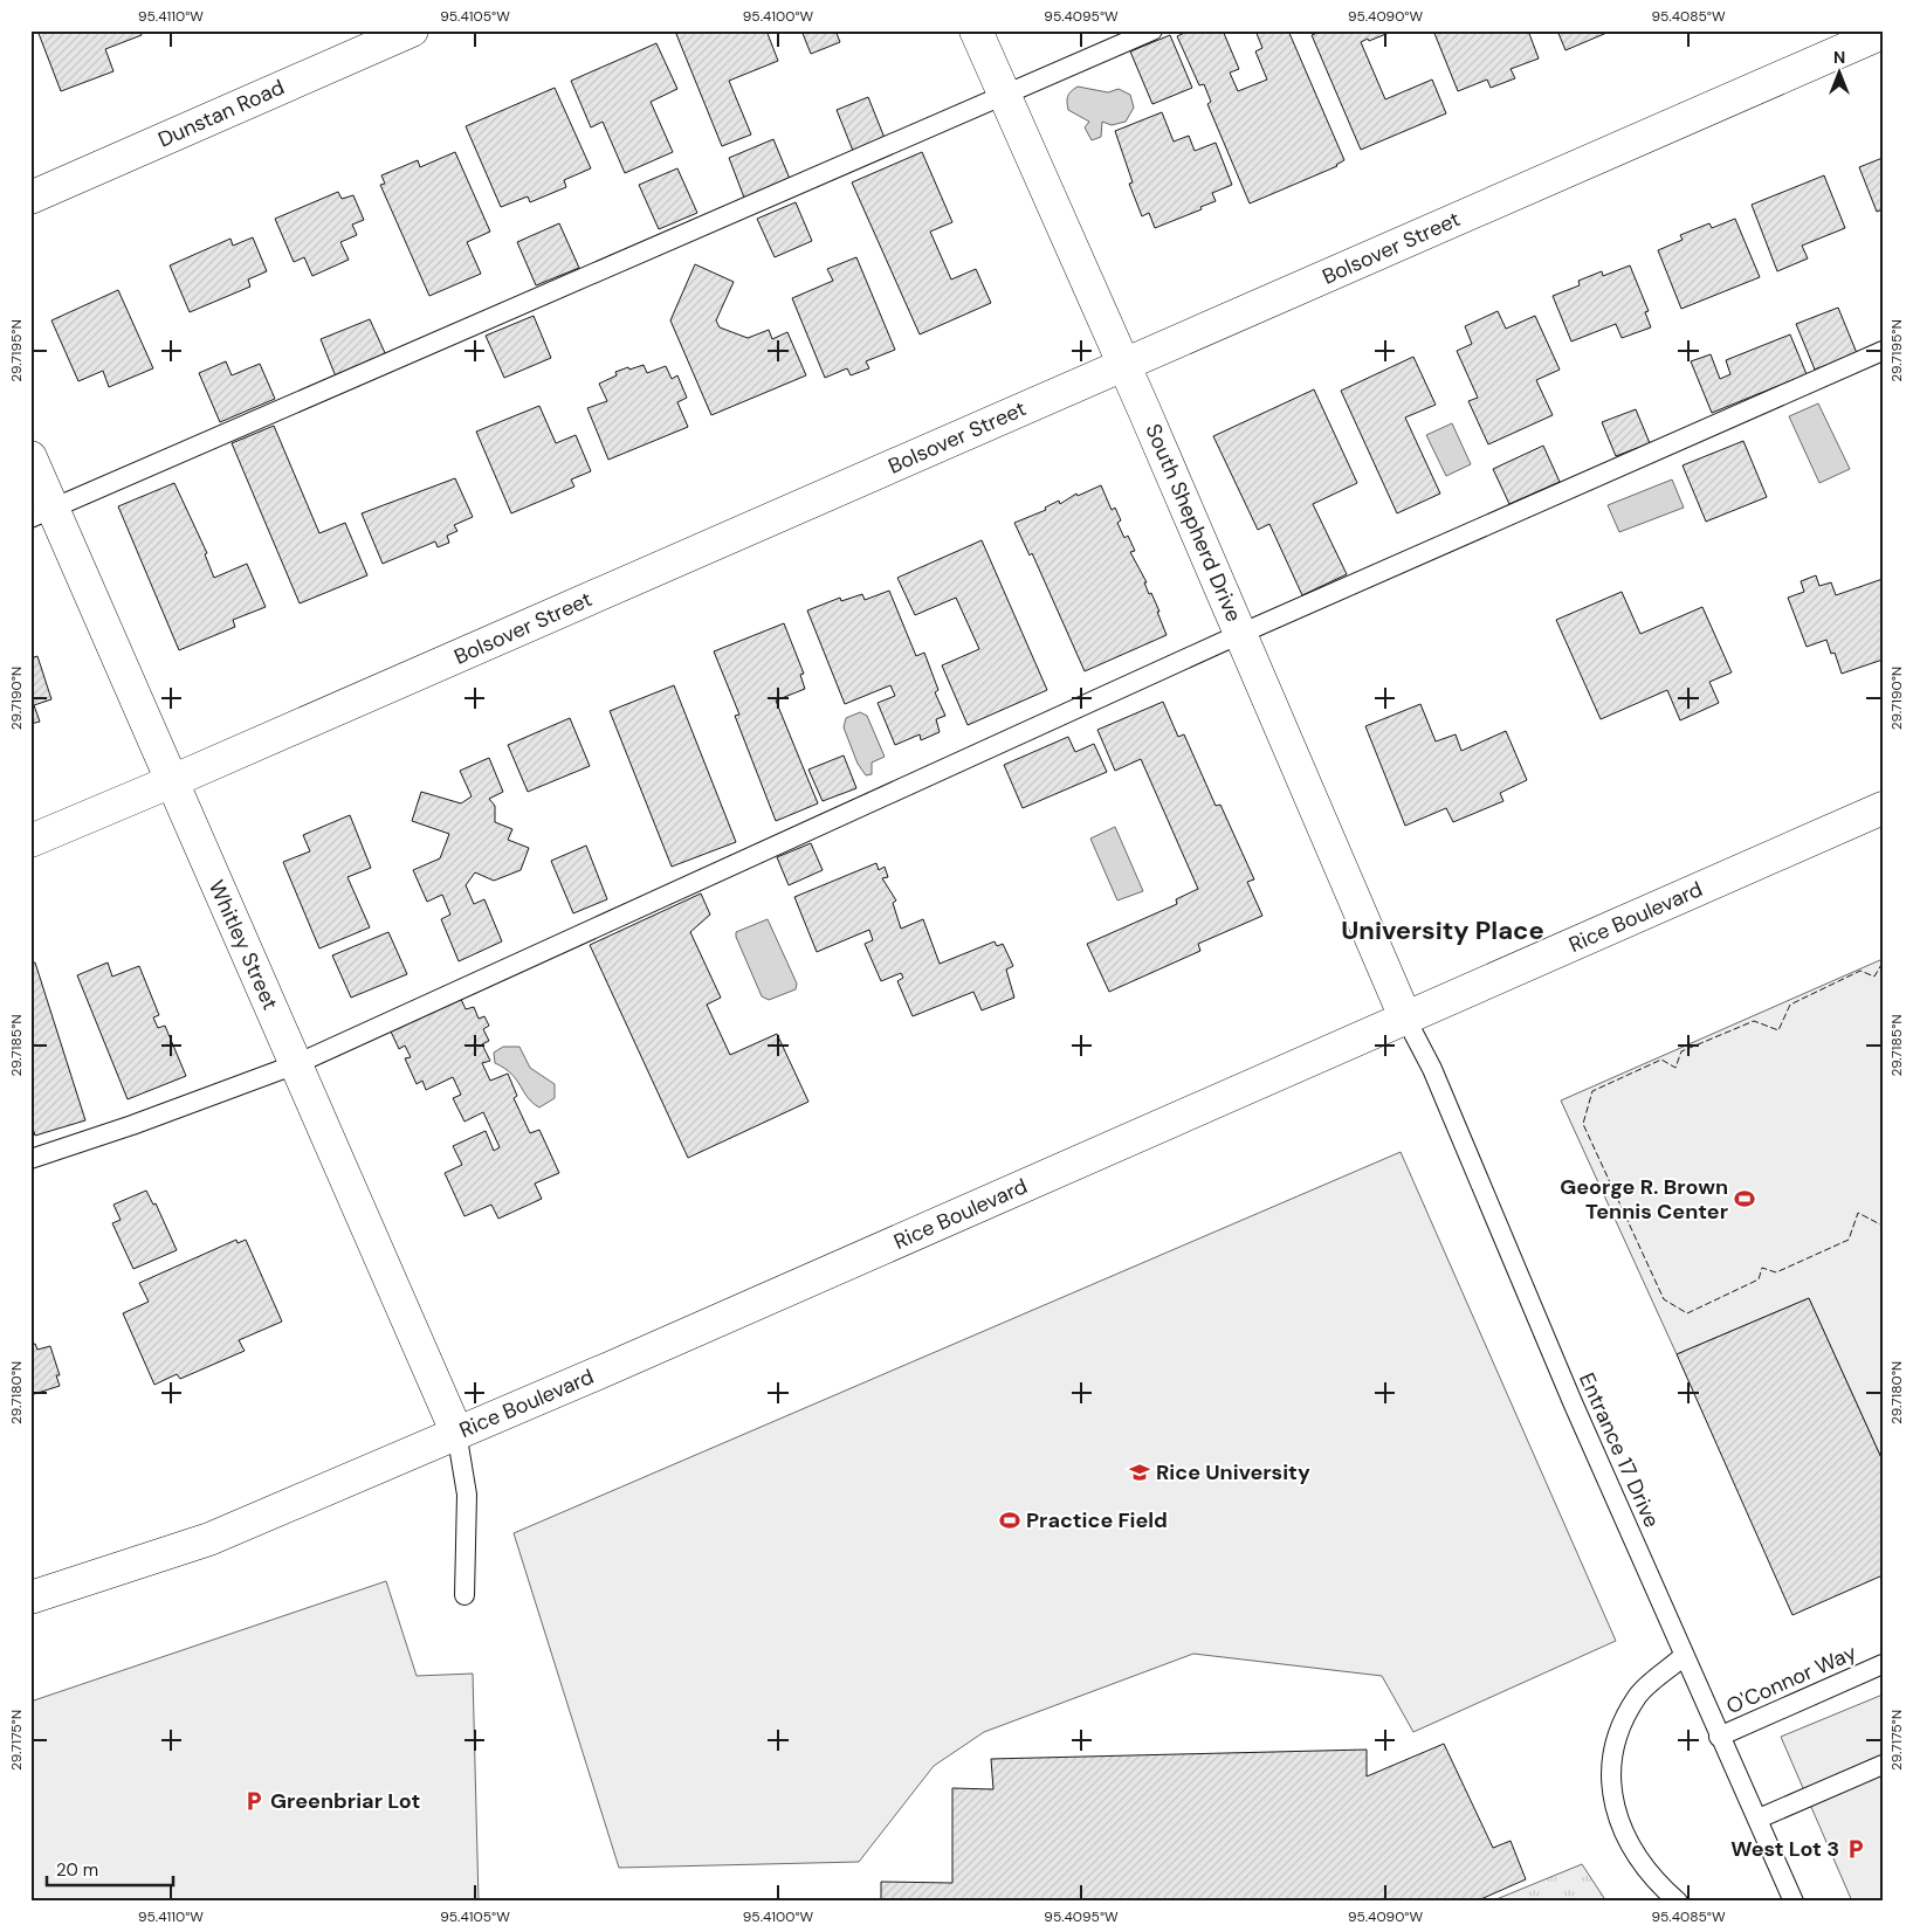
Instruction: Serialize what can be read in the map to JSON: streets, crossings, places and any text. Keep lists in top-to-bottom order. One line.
{"streets":{"street":["Dunstan Road","Bolsover Street","South Shepherd Drive","Rice Boulevard","Whitley Street"],"lane":["Entrance 17 Drive","O'Connor Way"]},"crossings":[["Bolsover Street","South Shepherd Drive"],["Bolsover Street","Whitley Street"],["South Shepherd Drive","Rice Boulevard"],["South Shepherd Drive","Entrance 17 Drive"],["Rice Boulevard","Whitley Street"],["Rice Boulevard","Entrance 17 Drive"],["Entrance 17 Drive","O'Connor Way"]],"districts":["University Place"],"places":{"sports":["George R. Brown Tennis Center","Practice Field"],"school or university":["Rice University"],"parking":["Greenbriar Lot","West Lot 3"]},"scale_bar":"20 m","north":"top","coordinates":["95.4110°W","95.4105°W","95.4100°W","95.4095°W","95.4090°W","95.4085°W","29.7195°N","29.7190°N","29.7185°N","29.7180°N","29.7175°N"]}
